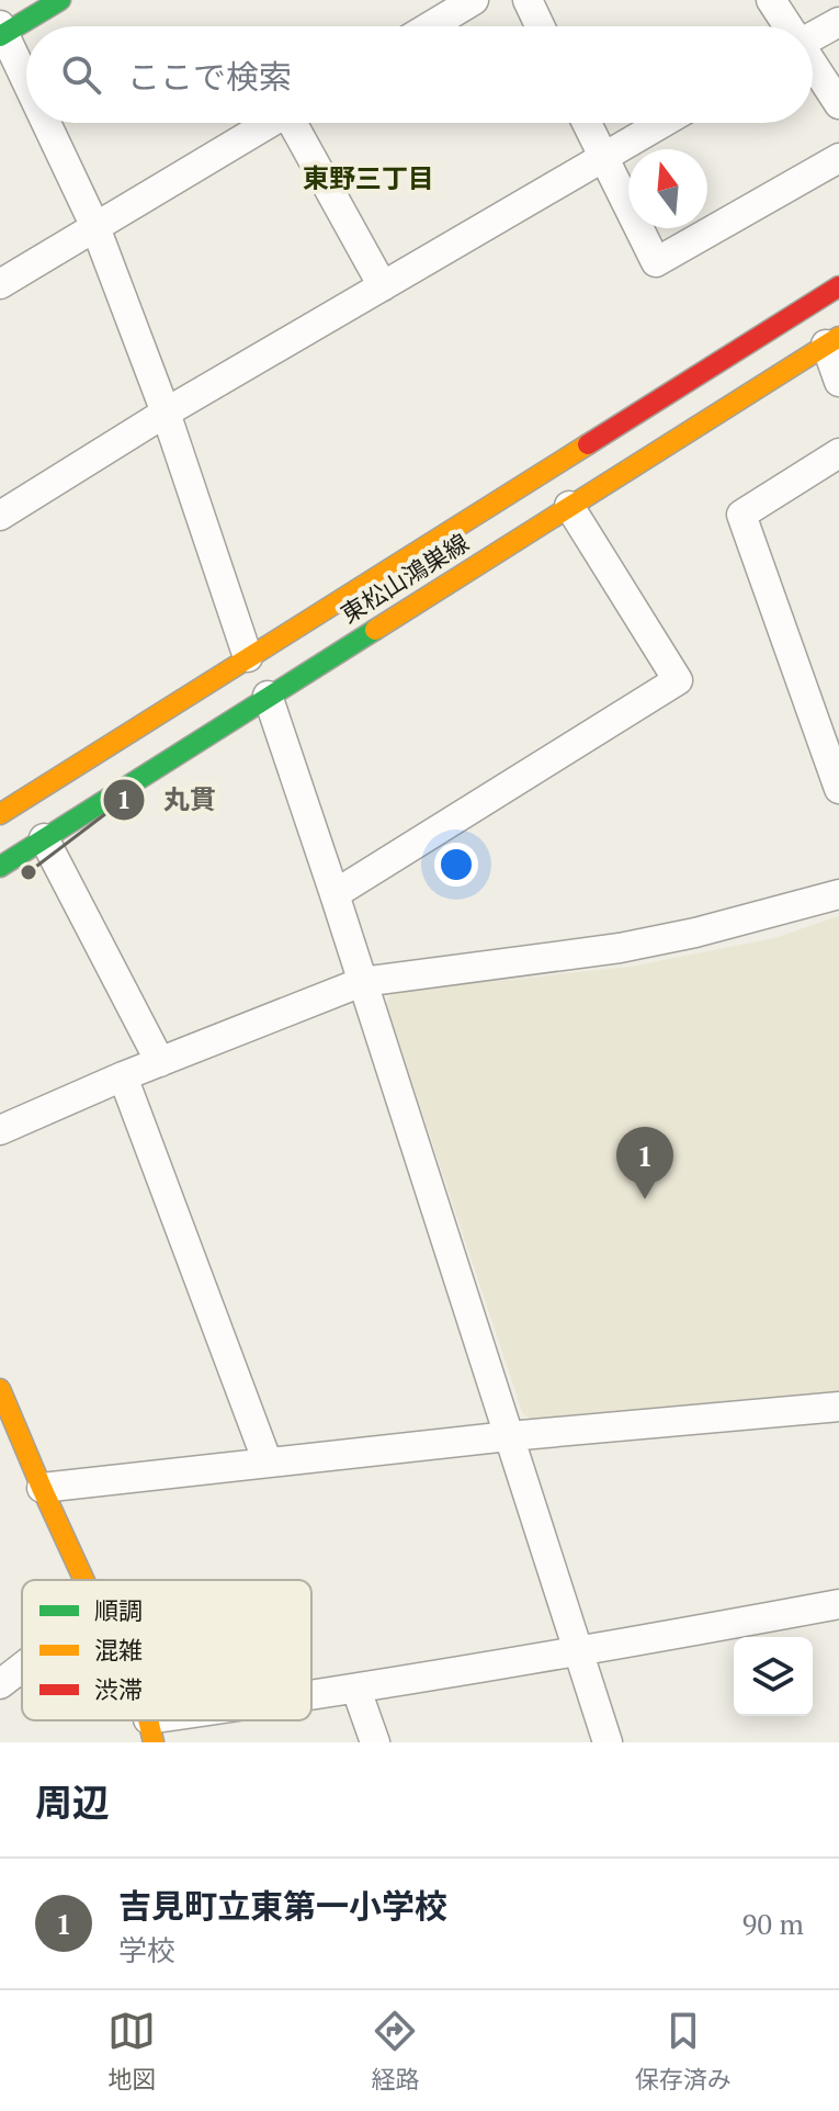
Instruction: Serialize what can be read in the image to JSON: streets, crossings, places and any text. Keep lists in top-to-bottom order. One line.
{"streets":{"main road":["東松山鴻巣線"]},"districts":["東野三丁目"],"places":["丸貫"],"legend":["順調","混雑","渋滞"],"north":"top","page":{"search":"ここで検索","pins":"1","heading":"周辺","list":[{"mark":"1","name":"吉見町立東第一小学校","note":"学校","value":"90 m"}],"nav":["地図","経路","保存済み"]}}
